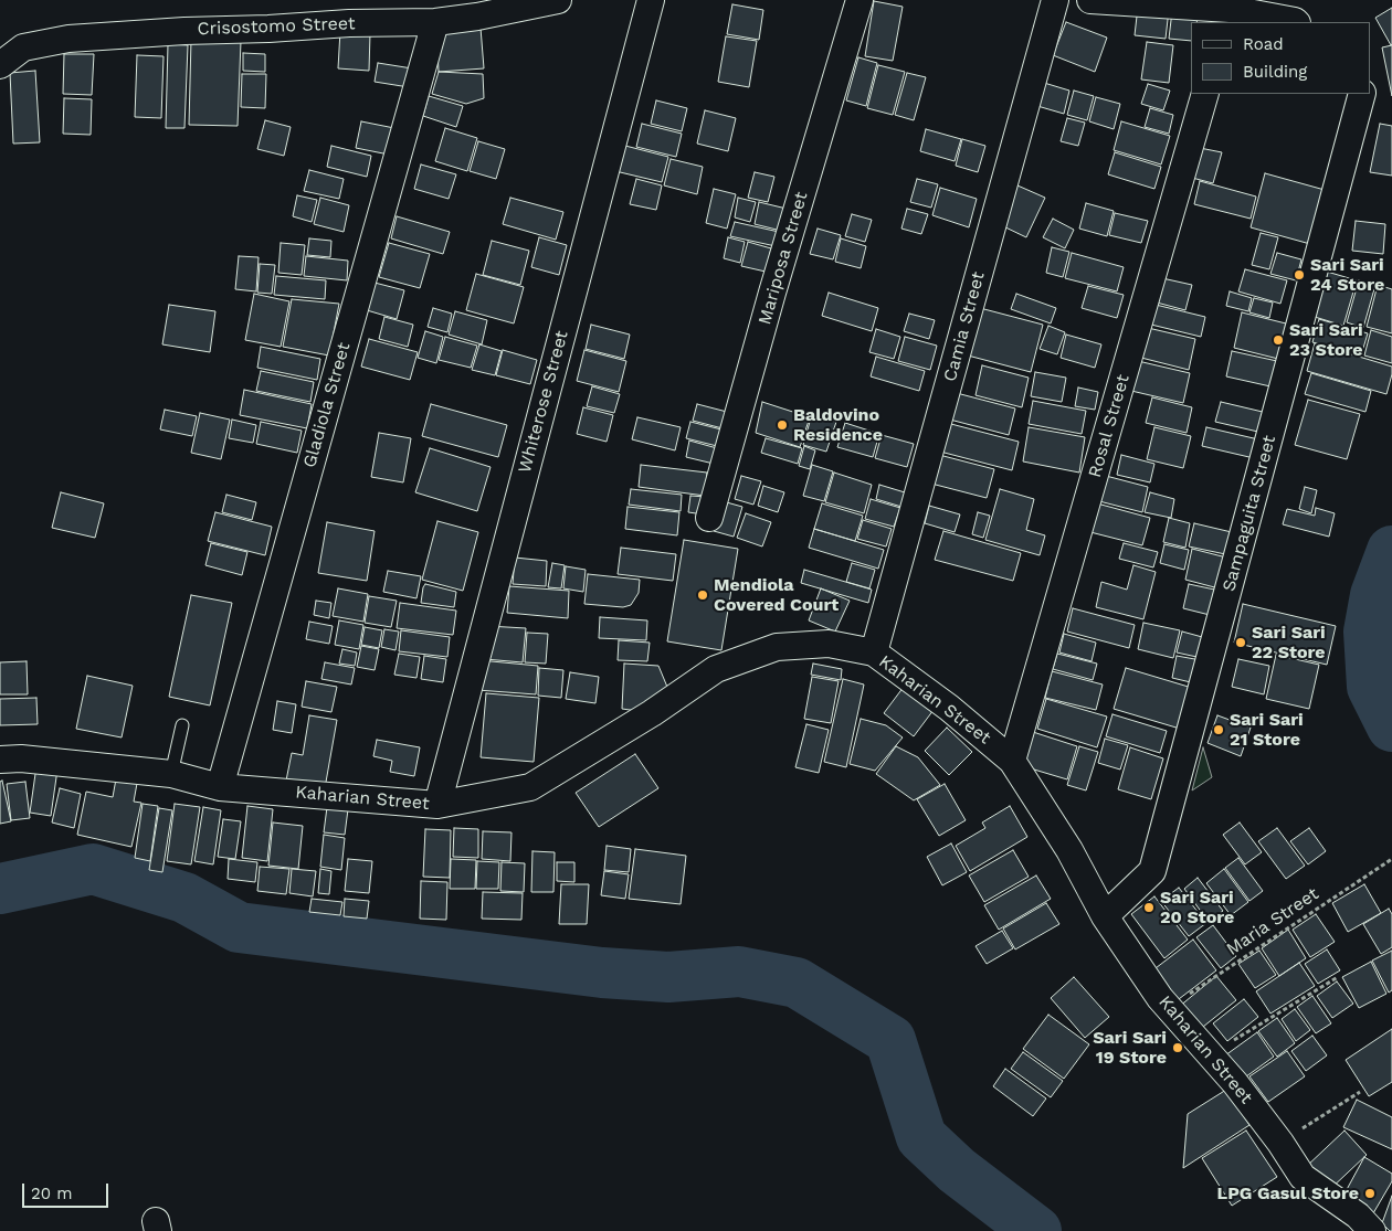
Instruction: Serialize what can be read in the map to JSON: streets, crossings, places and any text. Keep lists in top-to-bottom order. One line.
{"streets":{"street":["Crisostomo Street","Mariposa Street","Camia Street","Whiterose Street","Gladiola Street","Rosal Street","Sampaguita Street","Kaharian Street"],"path":["Maria Street"]},"crossings":[["Crisostomo Street","Gladiola Street"],["Camia Street","Kaharian Street"],["Whiterose Street","Kaharian Street"],["Gladiola Street","Kaharian Street"],["Rosal Street","Kaharian Street"],["Sampaguita Street","Kaharian Street"],["Kaharian Street","Maria Street"]],"places":["Sari Sari 24 Store","Sari Sari 23 Store","Baldovino Residence","Mendiola Covered Court","Sari Sari 22 Store","Sari Sari 21 Store","Sari Sari 20 Store","Sari Sari 19 Store","LPG Gasul Store"],"legend":["Road","Building"],"scale_bar":"20 m"}
